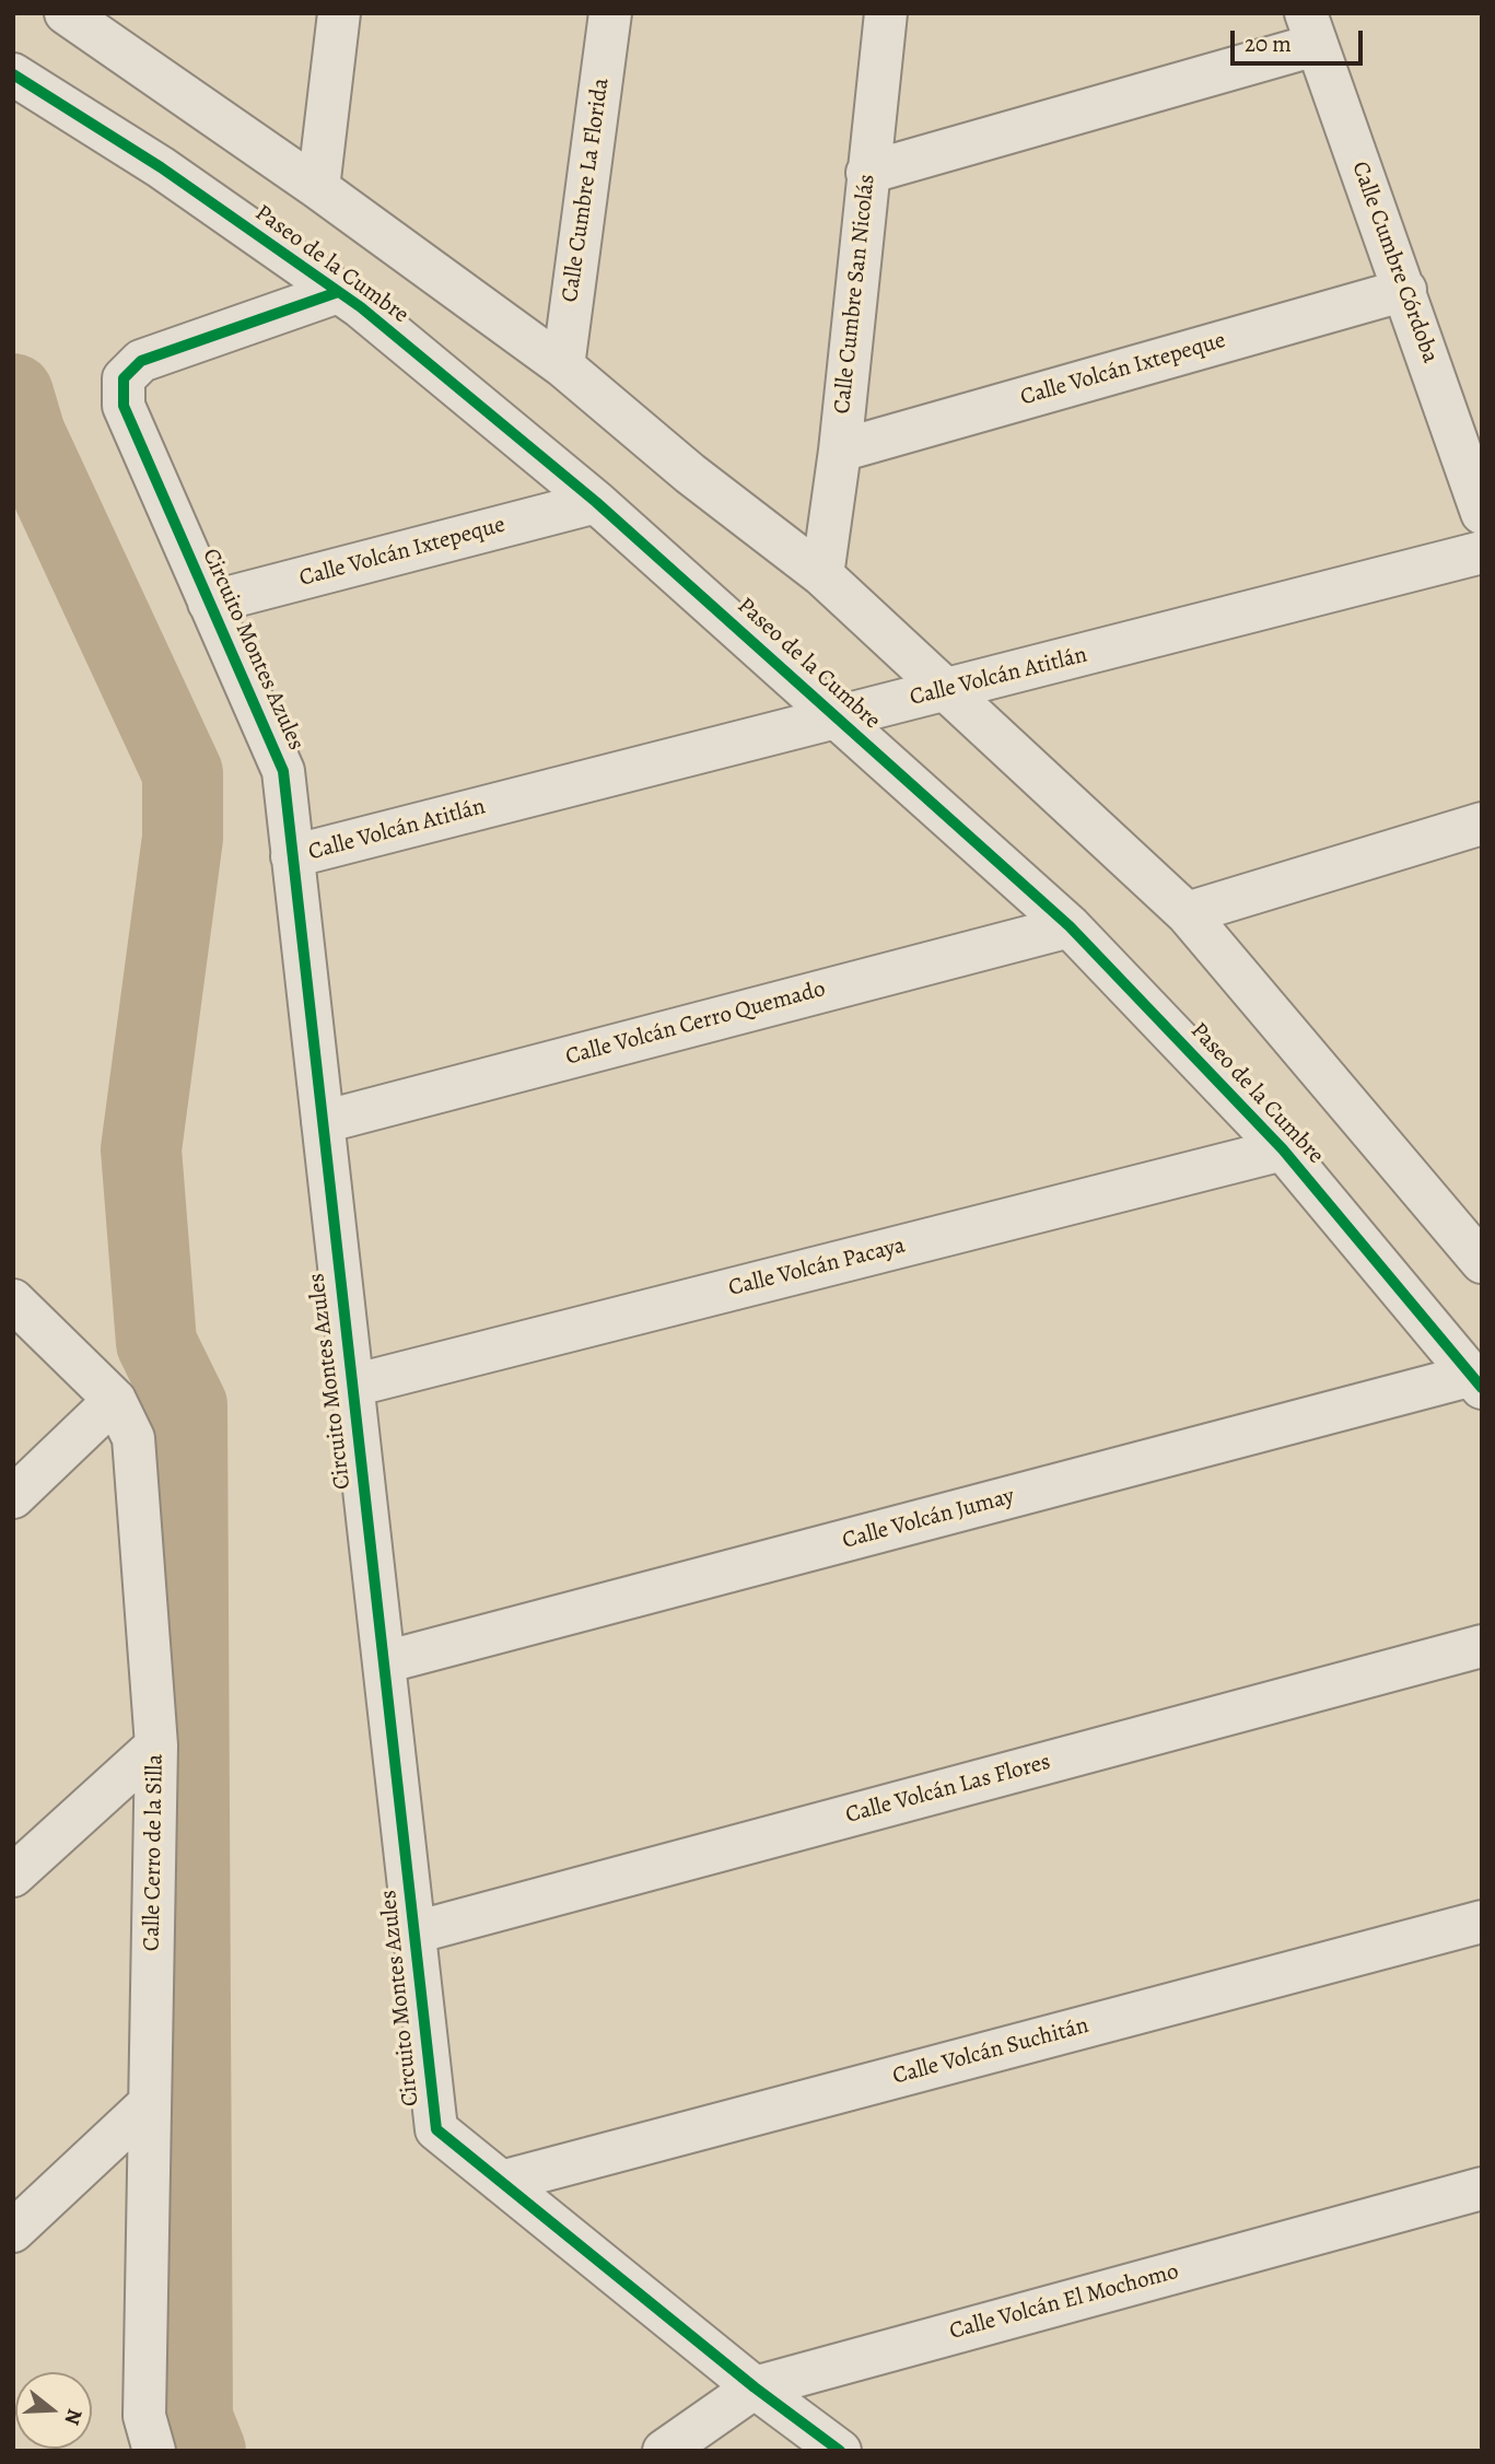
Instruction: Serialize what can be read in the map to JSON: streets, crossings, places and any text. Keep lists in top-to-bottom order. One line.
{"streets":{"street":["Calle Cumbre La Florida","Calle Cumbre Córdoba","Paseo de la Cumbre","Calle Cumbre San Nicolás","Calle Volcán Ixtepeque","Circuito Montes Azules","Calle Volcán Atitlán","Calle Volcán Cerro Quemado","Calle Volcán Pacaya","Calle Volcán Jumay","Calle Volcán Las Flores","Calle Cerro de la Silla","Calle Volcán Suchitán","Calle Volcán El Mochomo"]},"crossings":[["Calle Cumbre Córdoba","Calle Volcán Ixtepeque"],["Paseo de la Cumbre","Calle Volcán Ixtepeque"],["Paseo de la Cumbre","Circuito Montes Azules"],["Paseo de la Cumbre","Calle Volcán Atitlán"],["Paseo de la Cumbre","Calle Volcán Cerro Quemado"],["Paseo de la Cumbre","Calle Volcán Pacaya"],["Paseo de la Cumbre","Calle Volcán Jumay"],["Calle Cumbre San Nicolás","Calle Volcán Ixtepeque"],["Calle Volcán Ixtepeque","Circuito Montes Azules"],["Circuito Montes Azules","Calle Volcán Atitlán"],["Circuito Montes Azules","Calle Volcán Cerro Quemado"],["Circuito Montes Azules","Calle Volcán Pacaya"],["Circuito Montes Azules","Calle Volcán Jumay"],["Circuito Montes Azules","Calle Volcán Las Flores"],["Circuito Montes Azules","Calle Volcán Suchitán"],["Circuito Montes Azules","Calle Volcán El Mochomo"]],"scale_bar":"20 m","north":"right"}
